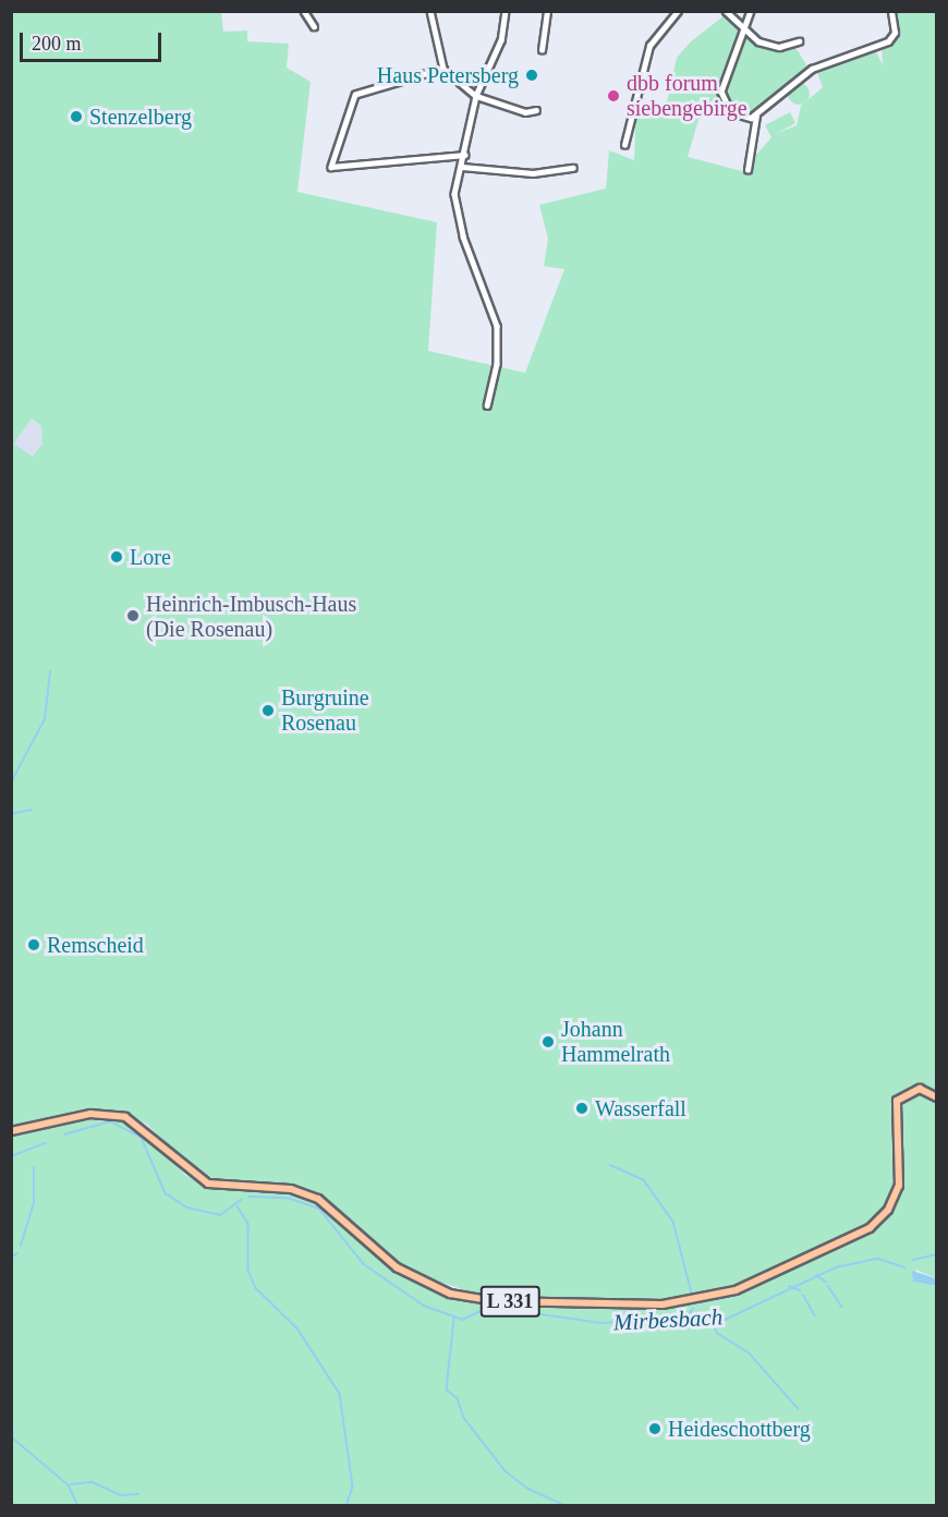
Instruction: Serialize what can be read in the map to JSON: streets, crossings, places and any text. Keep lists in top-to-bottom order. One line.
{"streets":{"main road":["L 331"]},"water":["Mirbesbach"],"places":["Haus Petersberg","dbb forum siebengebirge","Stenzelberg","Lore","Heinrich-Imbusch-Haus (Die Rosenau)","Burgruine Rosenau","Remscheid","Johann Hammelrath","Wasserfall","Heideschottberg"],"scale_bar":"200 m"}
